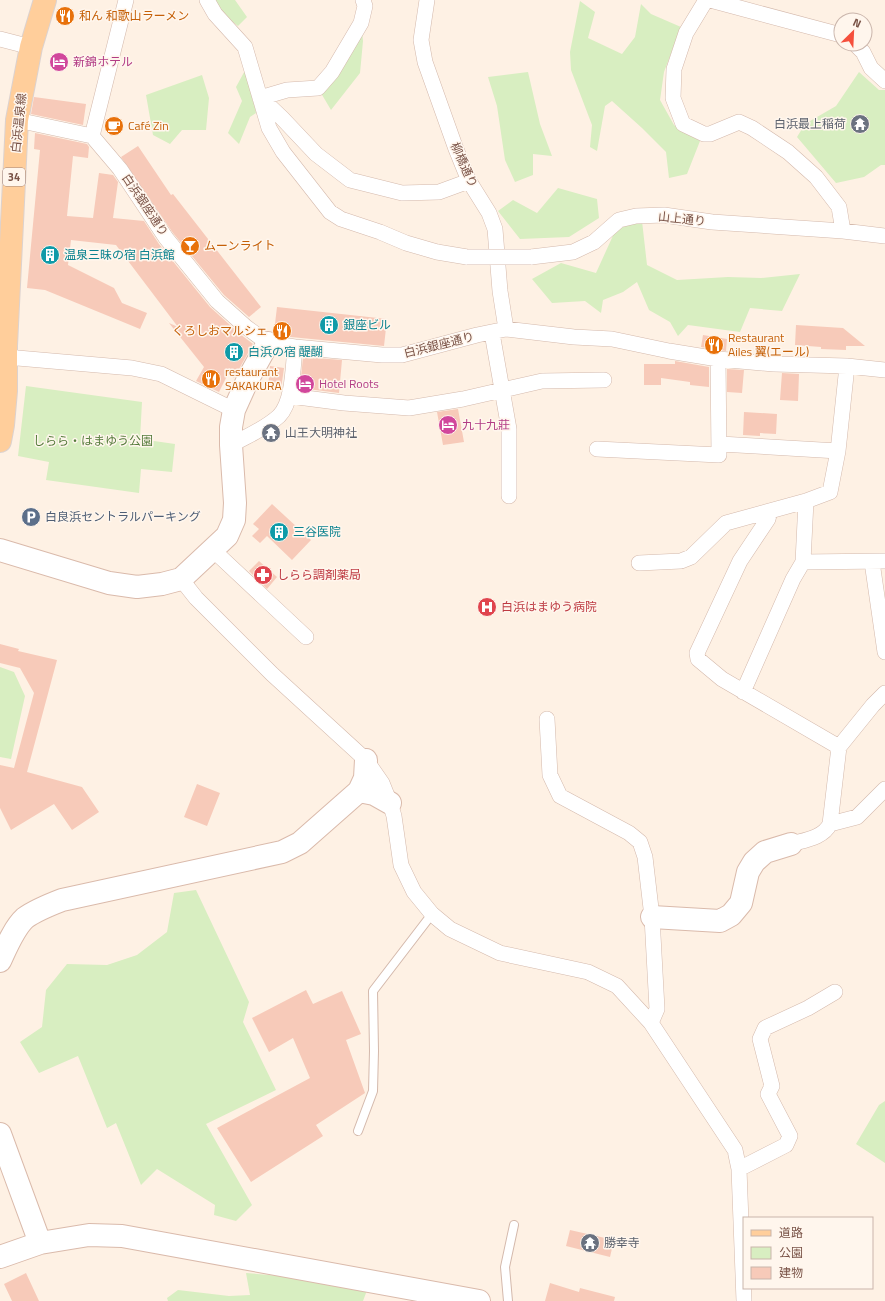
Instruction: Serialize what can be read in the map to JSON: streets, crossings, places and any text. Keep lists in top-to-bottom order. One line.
{"streets":{"main road":["白浜温泉線","34"],"street":["柳橋通り","白浜銀座通り","山上通り"]},"crossings":[["柳橋通り","白浜銀座通り"]],"parks":["しらら・はまゆう公園"],"places":{"restaurant":["和ん 和歌山ラーメン","くろしおマルシェ","Restaurant Ailes 翼(エール)","restaurant SAKAKURA"],"hotel":["新錦ホテル","Hotel Roots","九十九莊"],"temple":["白浜最上稲荷","山王大明神社","勝幸寺"],"cafe":["Café Zin"],"bar":["ムーンライト"],"building":["温泉三昧の宿 白浜館","銀座ビル","白浜の宿 醍醐","三谷医院"],"parking":["白良浜セントラルパーキング"],"pharmacy":["しらら調剤薬局"],"hospital":["白浜はまゆう病院"]},"legend":["道路","公園","建物"],"north":"top right"}
